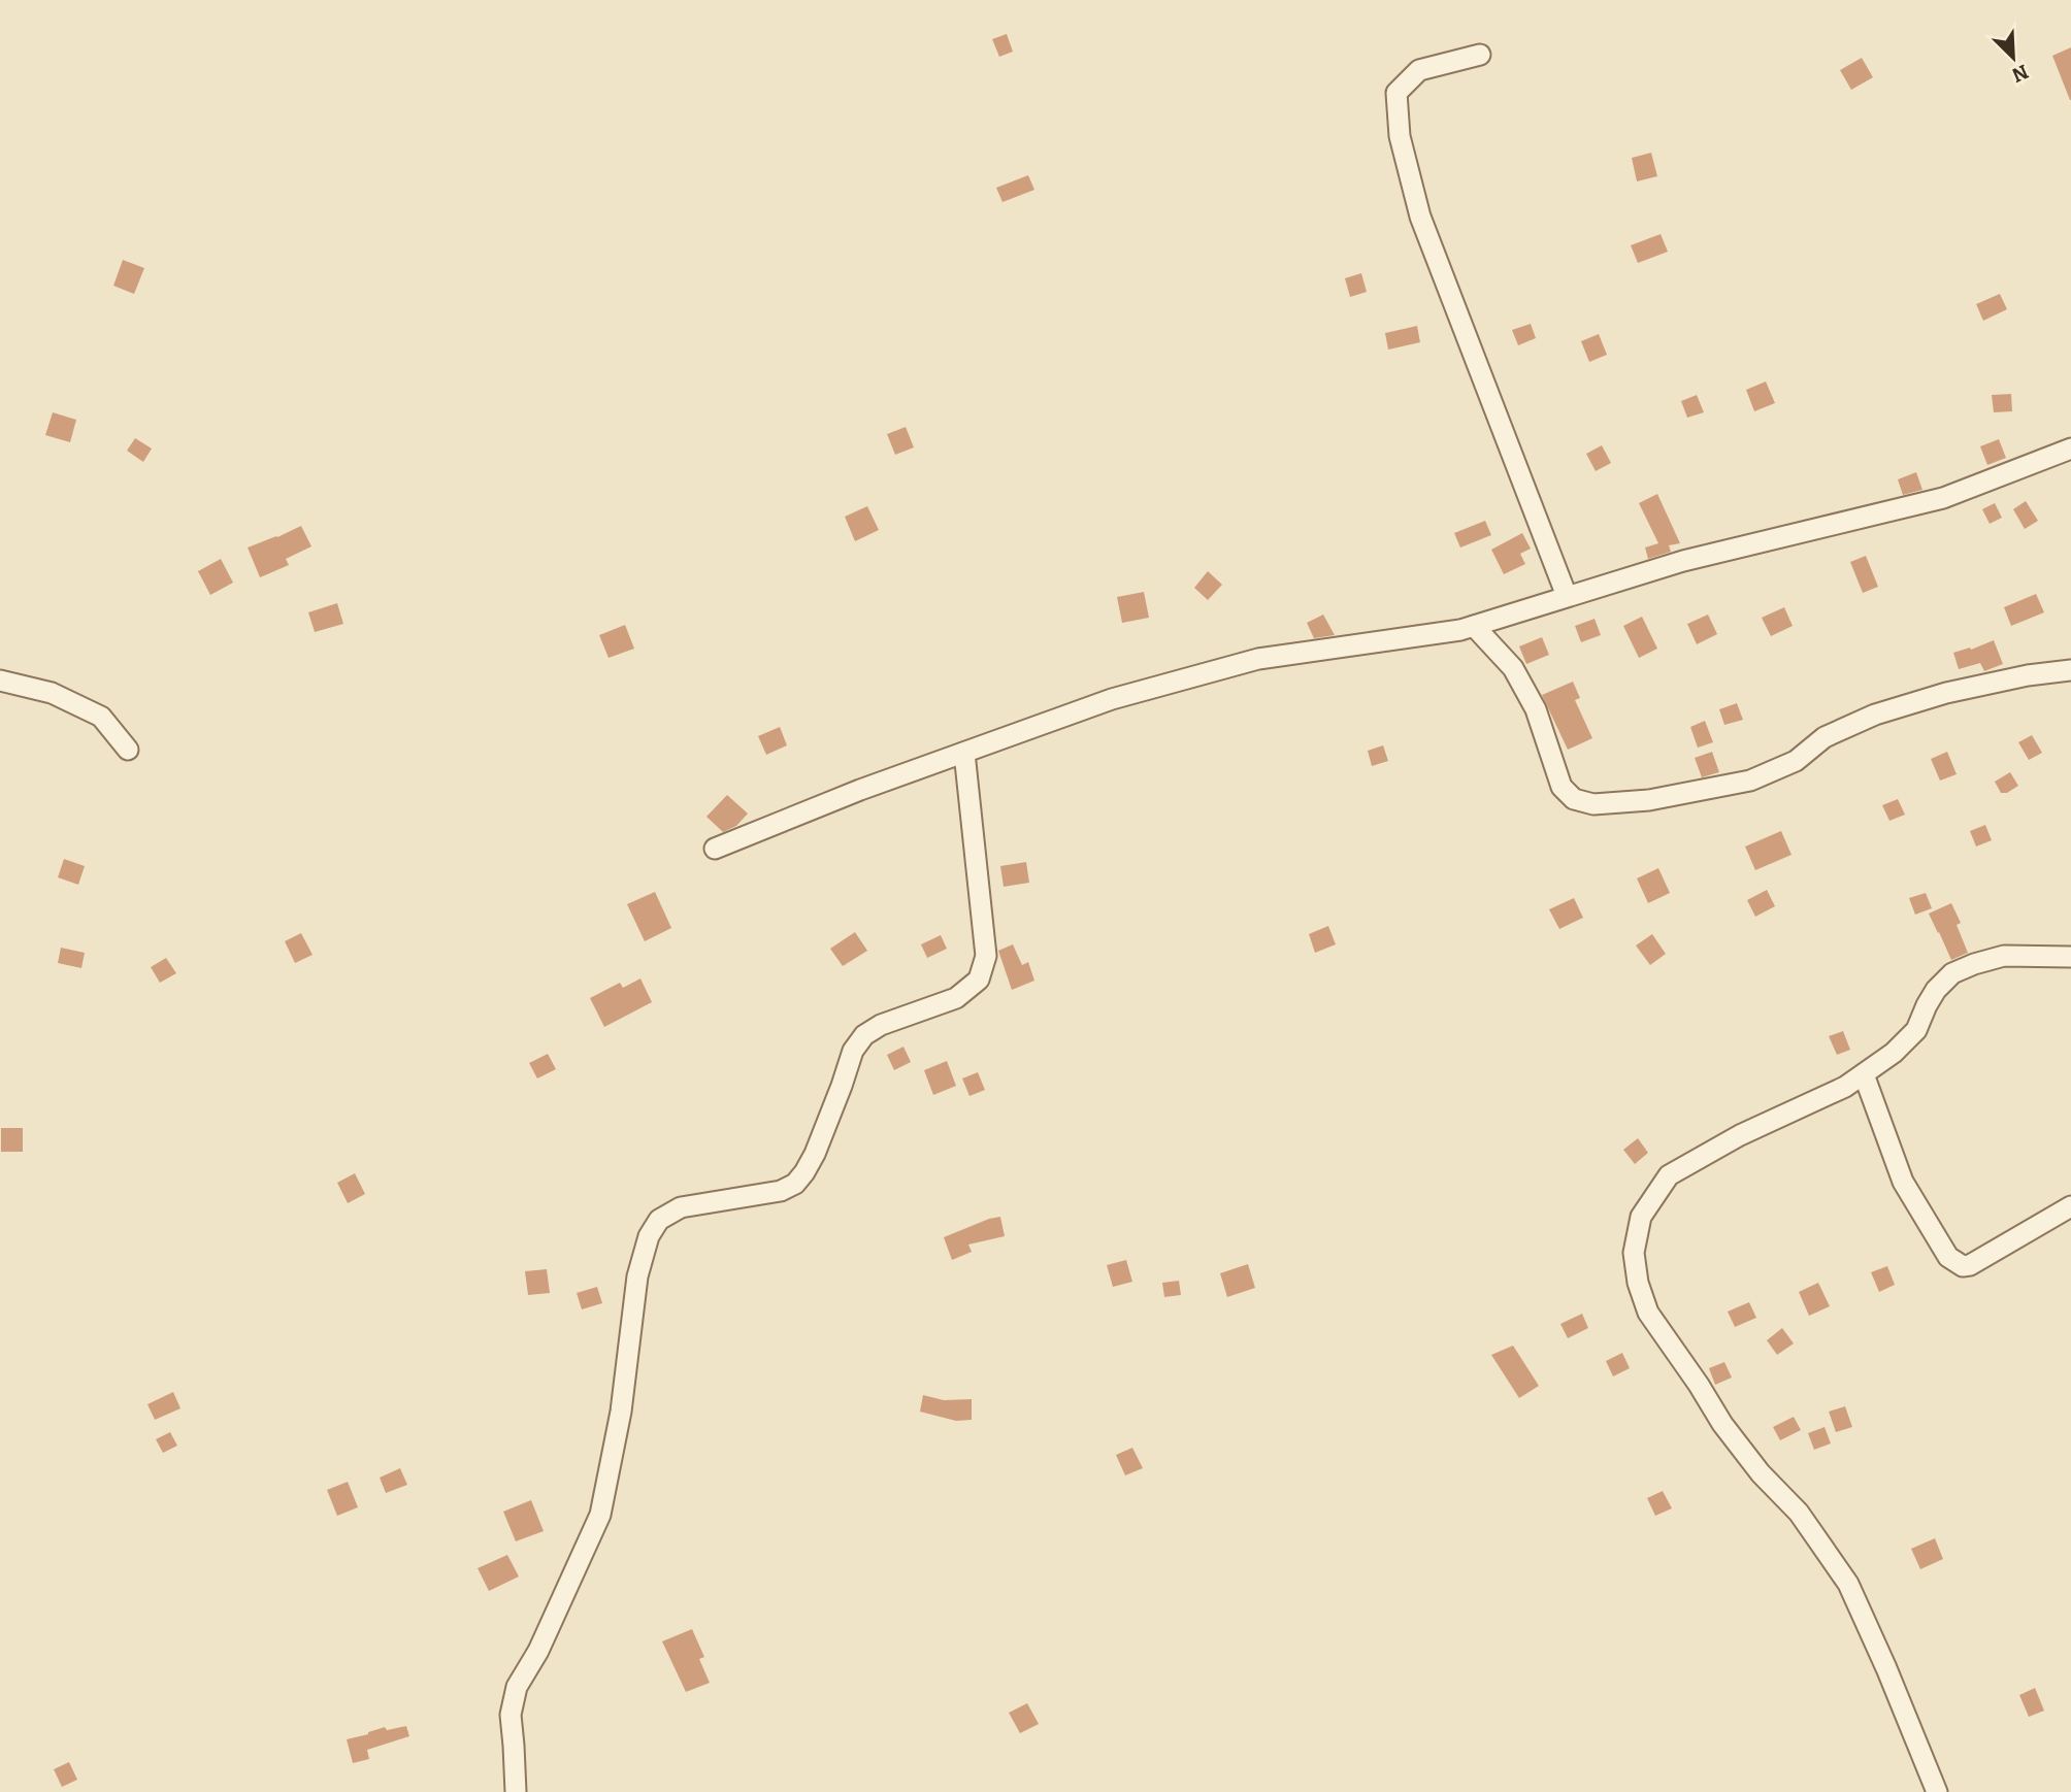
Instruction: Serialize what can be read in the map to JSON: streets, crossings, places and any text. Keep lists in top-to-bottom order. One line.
{"north":"bottom right"}
